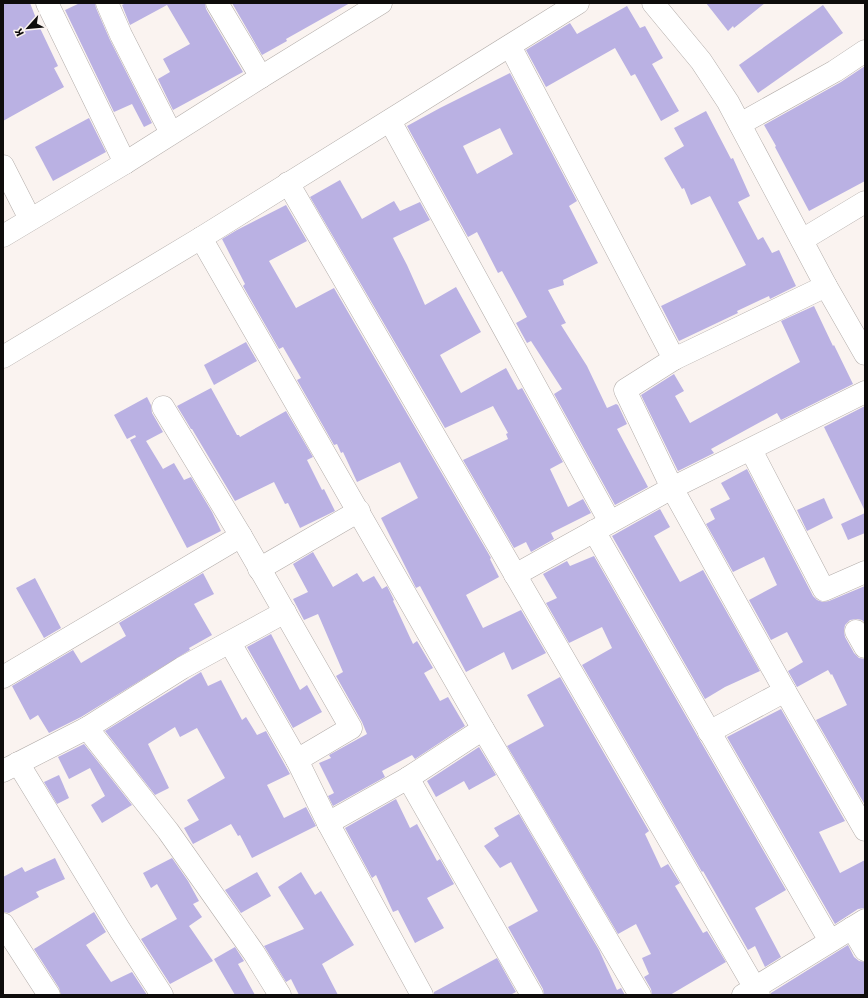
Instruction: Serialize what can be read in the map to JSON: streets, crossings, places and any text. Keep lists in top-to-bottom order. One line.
{"north":"bottom left"}
